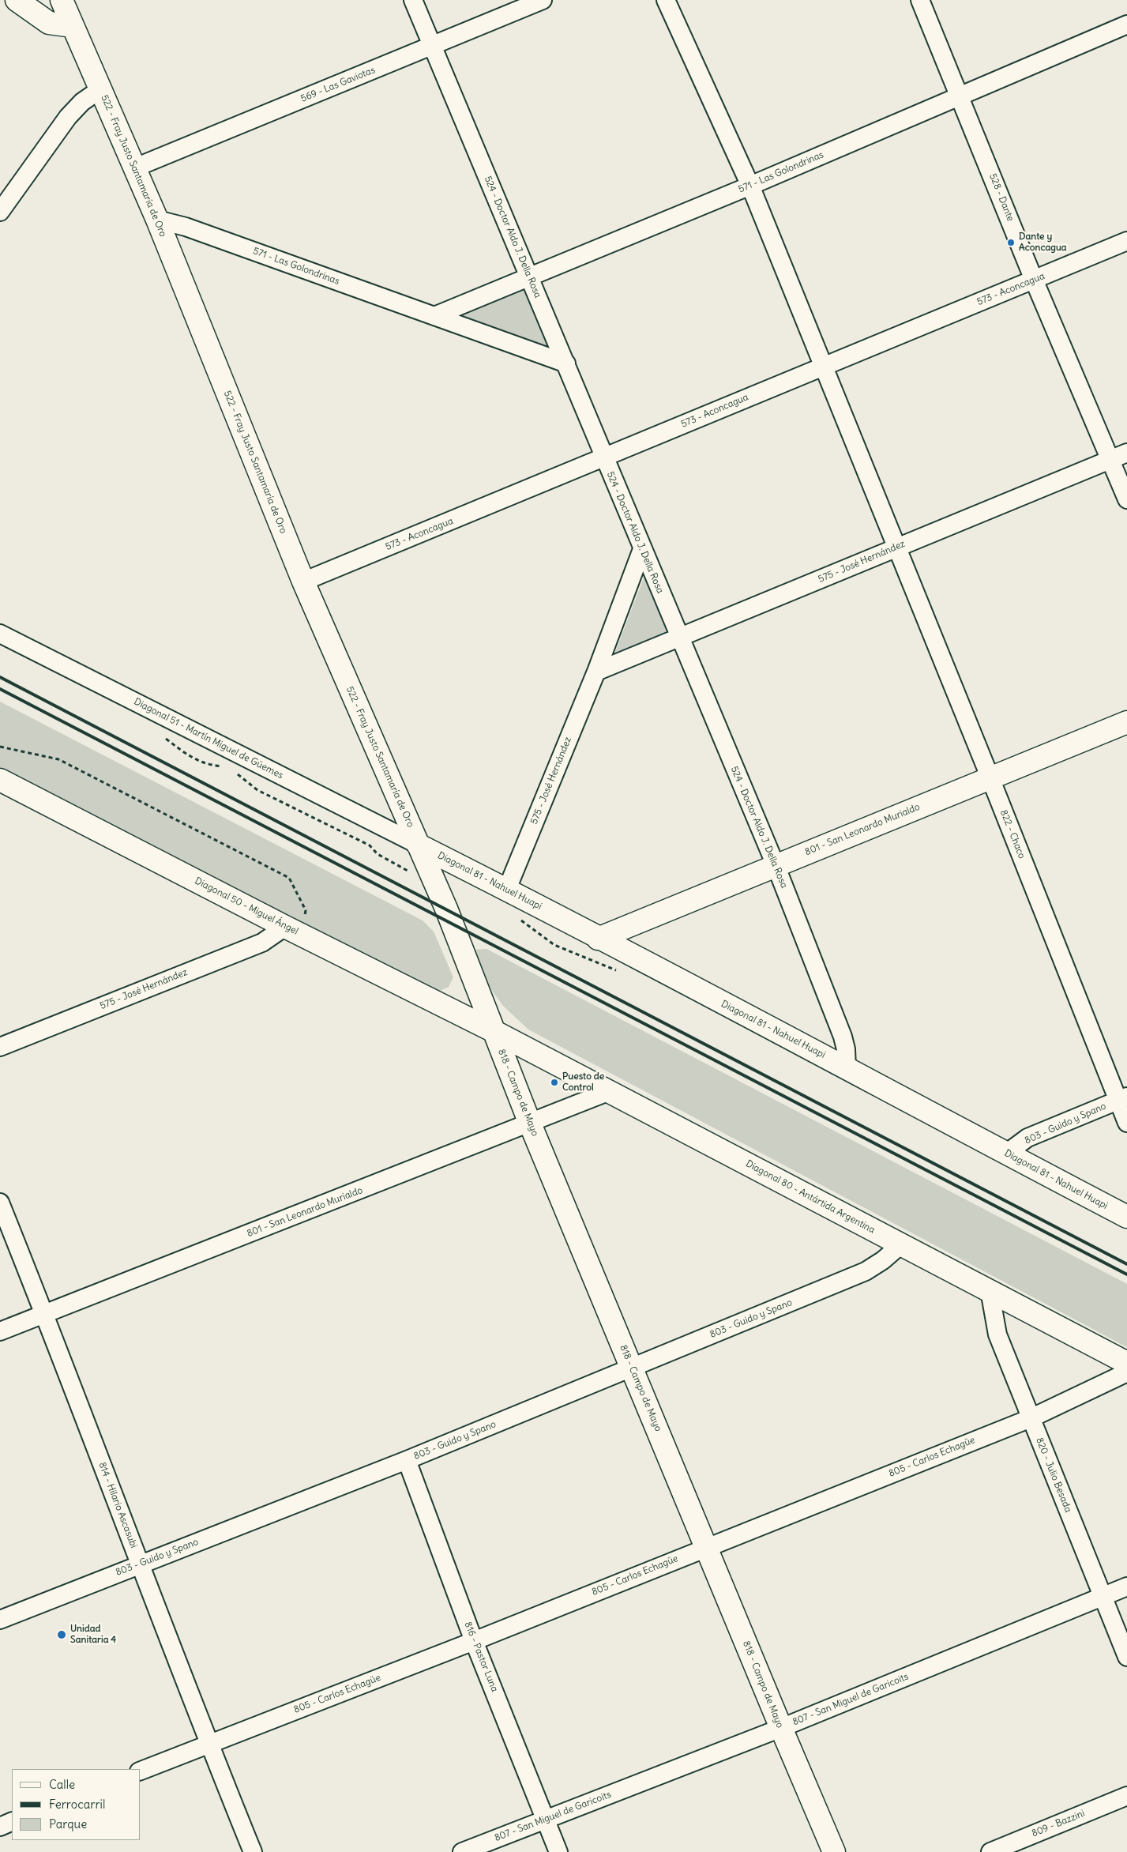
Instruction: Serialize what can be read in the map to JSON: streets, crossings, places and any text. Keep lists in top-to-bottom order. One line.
{"streets":{"street":["569 - Las Gaviotas","522 - Fray Justo Santamaría de Oro","571 - Las Golondrinas","528 - Dante","524 - Doctor Aldo J. Della Rosa","573 - Aconcagua","575 - José Hernández","Diagonal 51 - Martín Miguel de Güemes","801 - San Leonardo Murialdo","822 - Chaco","Diagonal 81 - Nahuel Huapi","Diagonal 50 - Miguel Ángel","818 - Campo de Mayo","803 - Guido y Spano","Diagonal 80 - Antártida Argentina","805 - Carlos Echagüe","820 - Julio Besada","814 - Hilario Ascasubi","816 - Pastor Luna","807 - San Miguel de Garicoits","809 - Bazzini"]},"crossings":[["569 - Las Gaviotas","522 - Fray Justo Santamaría de Oro"],["569 - Las Gaviotas","524 - Doctor Aldo J. Della Rosa"],["522 - Fray Justo Santamaría de Oro","571 - Las Golondrinas"],["522 - Fray Justo Santamaría de Oro","573 - Aconcagua"],["522 - Fray Justo Santamaría de Oro","Diagonal 51 - Martín Miguel de Güemes"],["522 - Fray Justo Santamaría de Oro","Diagonal 81 - Nahuel Huapi"],["522 - Fray Justo Santamaría de Oro","818 - Campo de Mayo"],["571 - Las Golondrinas","528 - Dante"],["571 - Las Golondrinas","524 - Doctor Aldo J. Della Rosa"],["571 - Las Golondrinas","822 - Chaco"],["528 - Dante","573 - Aconcagua"],["528 - Dante","575 - José Hernández"],["524 - Doctor Aldo J. Della Rosa","573 - Aconcagua"],["524 - Doctor Aldo J. Della Rosa","575 - José Hernández"],["524 - Doctor Aldo J. Della Rosa","801 - San Leonardo Murialdo"],["524 - Doctor Aldo J. Della Rosa","Diagonal 81 - Nahuel Huapi"],["573 - Aconcagua","822 - Chaco"],["575 - José Hernández","822 - Chaco"],["575 - José Hernández","Diagonal 81 - Nahuel Huapi"],["575 - José Hernández","Diagonal 50 - Miguel Ángel"],["Diagonal 51 - Martín Miguel de Güemes","Diagonal 81 - Nahuel Huapi"],["801 - San Leonardo Murialdo","822 - Chaco"],["801 - San Leonardo Murialdo","Diagonal 81 - Nahuel Huapi"],["801 - San Leonardo Murialdo","818 - Campo de Mayo"],["801 - San Leonardo Murialdo","Diagonal 80 - Antártida Argentina"],["801 - San Leonardo Murialdo","814 - Hilario Ascasubi"],["822 - Chaco","803 - Guido y Spano"],["Diagonal 81 - Nahuel Huapi","803 - Guido y Spano"],["Diagonal 50 - Miguel Ángel","818 - Campo de Mayo"],["Diagonal 50 - Miguel Ángel","Diagonal 80 - Antártida Argentina"],["818 - Campo de Mayo","803 - Guido y Spano"],["818 - Campo de Mayo","Diagonal 80 - Antártida Argentina"],["818 - Campo de Mayo","805 - Carlos Echagüe"],["818 - Campo de Mayo","807 - San Miguel de Garicoits"],["803 - Guido y Spano","Diagonal 80 - Antártida Argentina"],["803 - Guido y Spano","814 - Hilario Ascasubi"],["803 - Guido y Spano","816 - Pastor Luna"],["Diagonal 80 - Antártida Argentina","820 - Julio Besada"],["805 - Carlos Echagüe","820 - Julio Besada"],["805 - Carlos Echagüe","814 - Hilario Ascasubi"],["805 - Carlos Echagüe","816 - Pastor Luna"],["820 - Julio Besada","807 - San Miguel de Garicoits"],["816 - Pastor Luna","807 - San Miguel de Garicoits"]],"places":["Dante y Aconcagua","Puesto de Control","Unidad Sanitaria 4"],"legend":["Calle","Ferrocarril","Parque"]}
